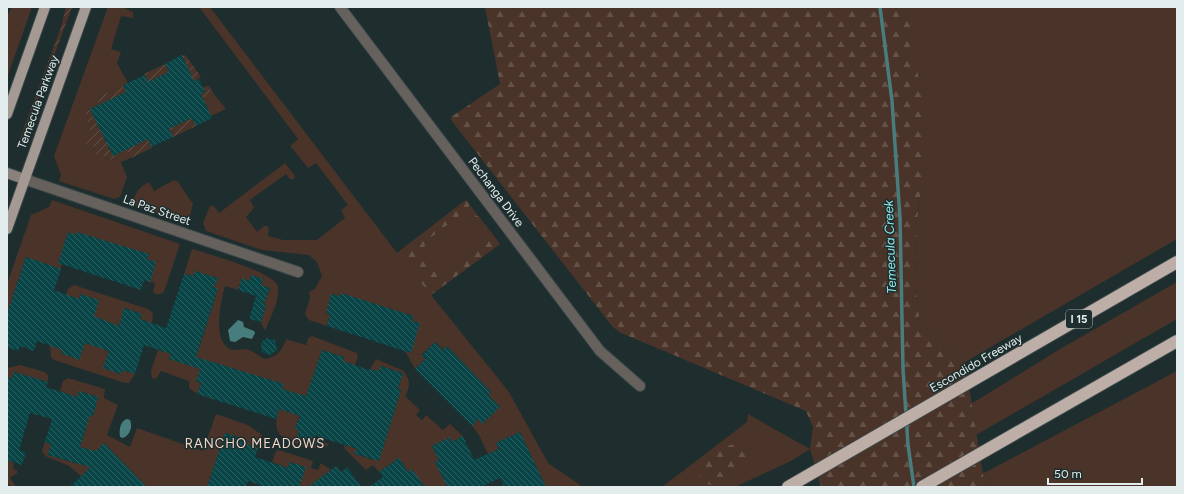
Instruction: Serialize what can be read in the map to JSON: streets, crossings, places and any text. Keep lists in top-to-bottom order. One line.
{"streets":{"highway":["I 15","Escondido Freeway"],"main road":["Temecula Parkway","La Paz Street"],"street":["Pechanga Drive"]},"crossings":[["Temecula Parkway","La Paz Street"]],"districts":["RANCHO MEADOWS"],"water":["Temecula Creek"],"scale_bar":"50 m"}
